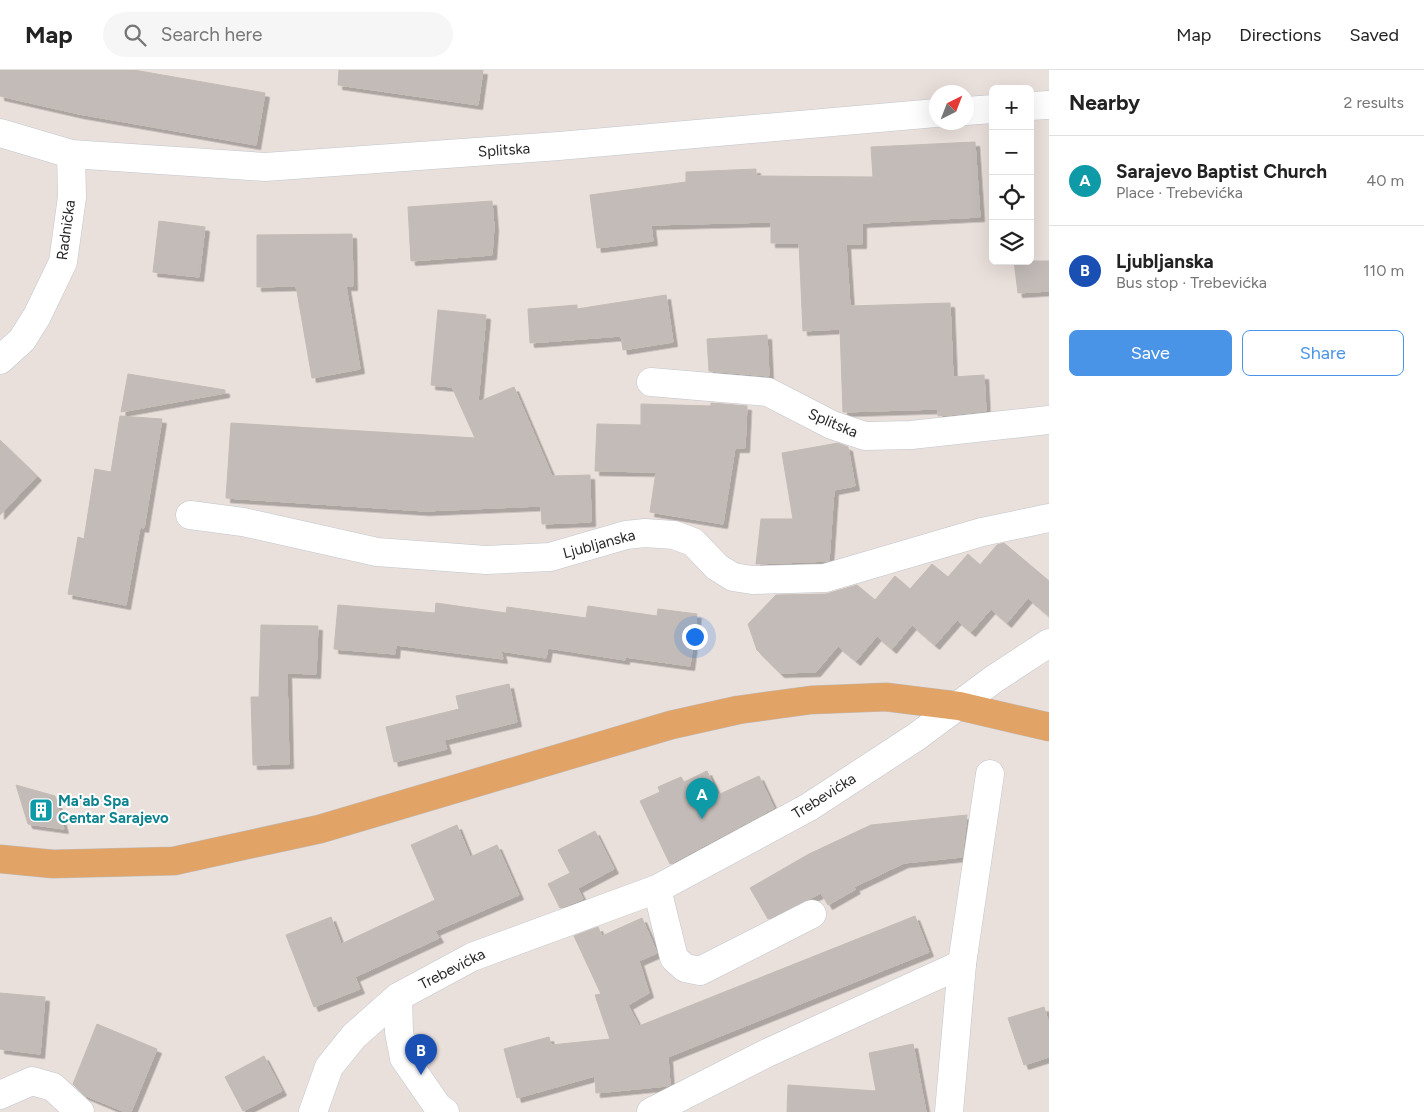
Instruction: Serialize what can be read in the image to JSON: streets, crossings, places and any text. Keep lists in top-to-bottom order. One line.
{"streets":{"street":["Splitska","Radnička","Ljubljanska","Trebevićka"]},"crossings":[["Splitska","Radnička"]],"places":{"building":["Ma'ab Spa Centar Sarajevo"]},"north":"top right","page":{"header":"Map","search":"Search here","nav":["Map","Directions","Saved"],"heading":["Nearby","2 results"],"map_buttons":["+","−"],"list":[{"mark":"A","name":"Sarajevo Baptist Church","note":"Place · Trebevićka","value":"40 m"},{"mark":"B","name":"Ljubljanska","note":"Bus stop · Trebevićka","value":"110 m"}],"buttons":["Save","Share"],"pins":["A","B"]}}
